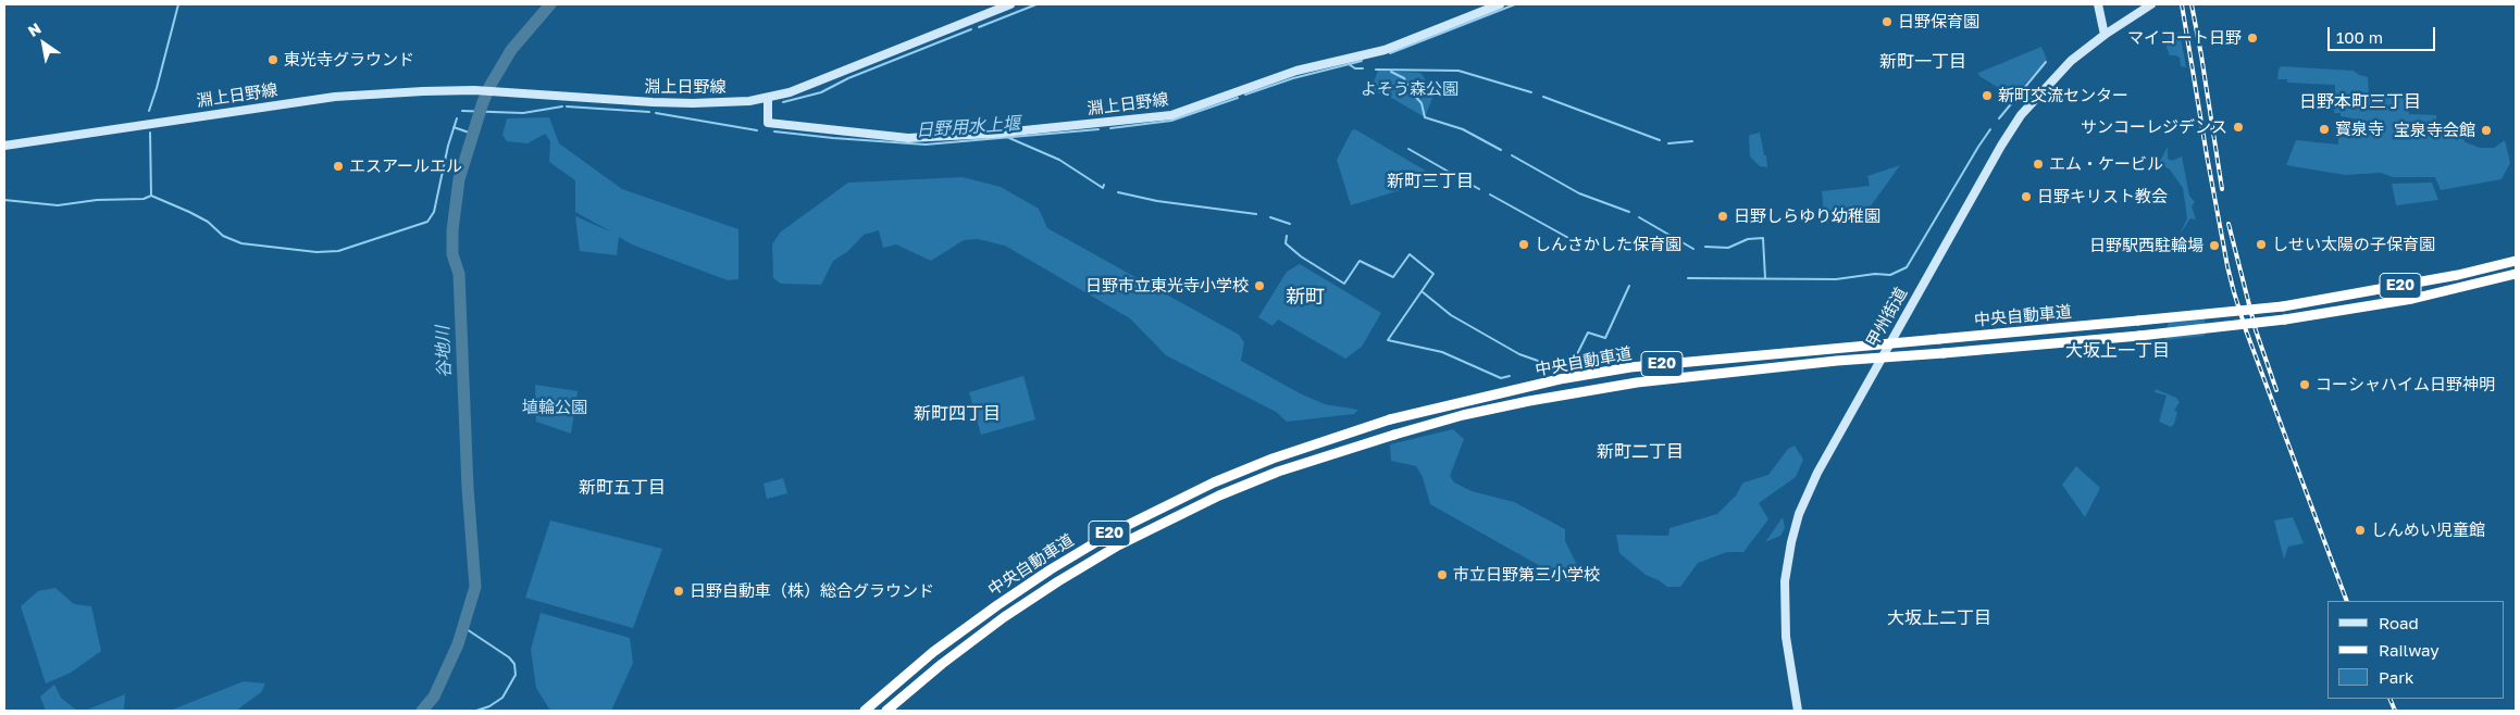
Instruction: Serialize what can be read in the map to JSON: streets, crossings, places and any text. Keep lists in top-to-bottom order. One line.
{"streets":{"highway":["E20","中央自動車道"],"main road":["淵上日野線","甲州街道"]},"districts":["新町一丁目","日野本町三丁目","新町三丁目","新町","大坂上一丁目","新町四丁目","新町二丁目","新町五丁目","大坂上二丁目"],"water":["日野用水上堰","谷地川"],"parks":["よそう森公園","埴輪公園"],"places":["日野保育園","マイコート日野","東光寺グラウンド","新町交流センター","サンコーレジデンス","寳泉寺","宝泉寺会館","エム・ケービル","エスアールエル","日野キリスト教会","日野しらゆり幼稚園","しんさかした保育園","しせい太陽の子保育園","日野駅西駐輪場","日野市立東光寺小学校","コーシャハイム日野神明","しんめい児童館","市立日野第三小学校","日野自動車（株）総合グラウンド"],"legend":["Road","Railway","Park"],"scale_bar":"100 m","north":"top left"}
